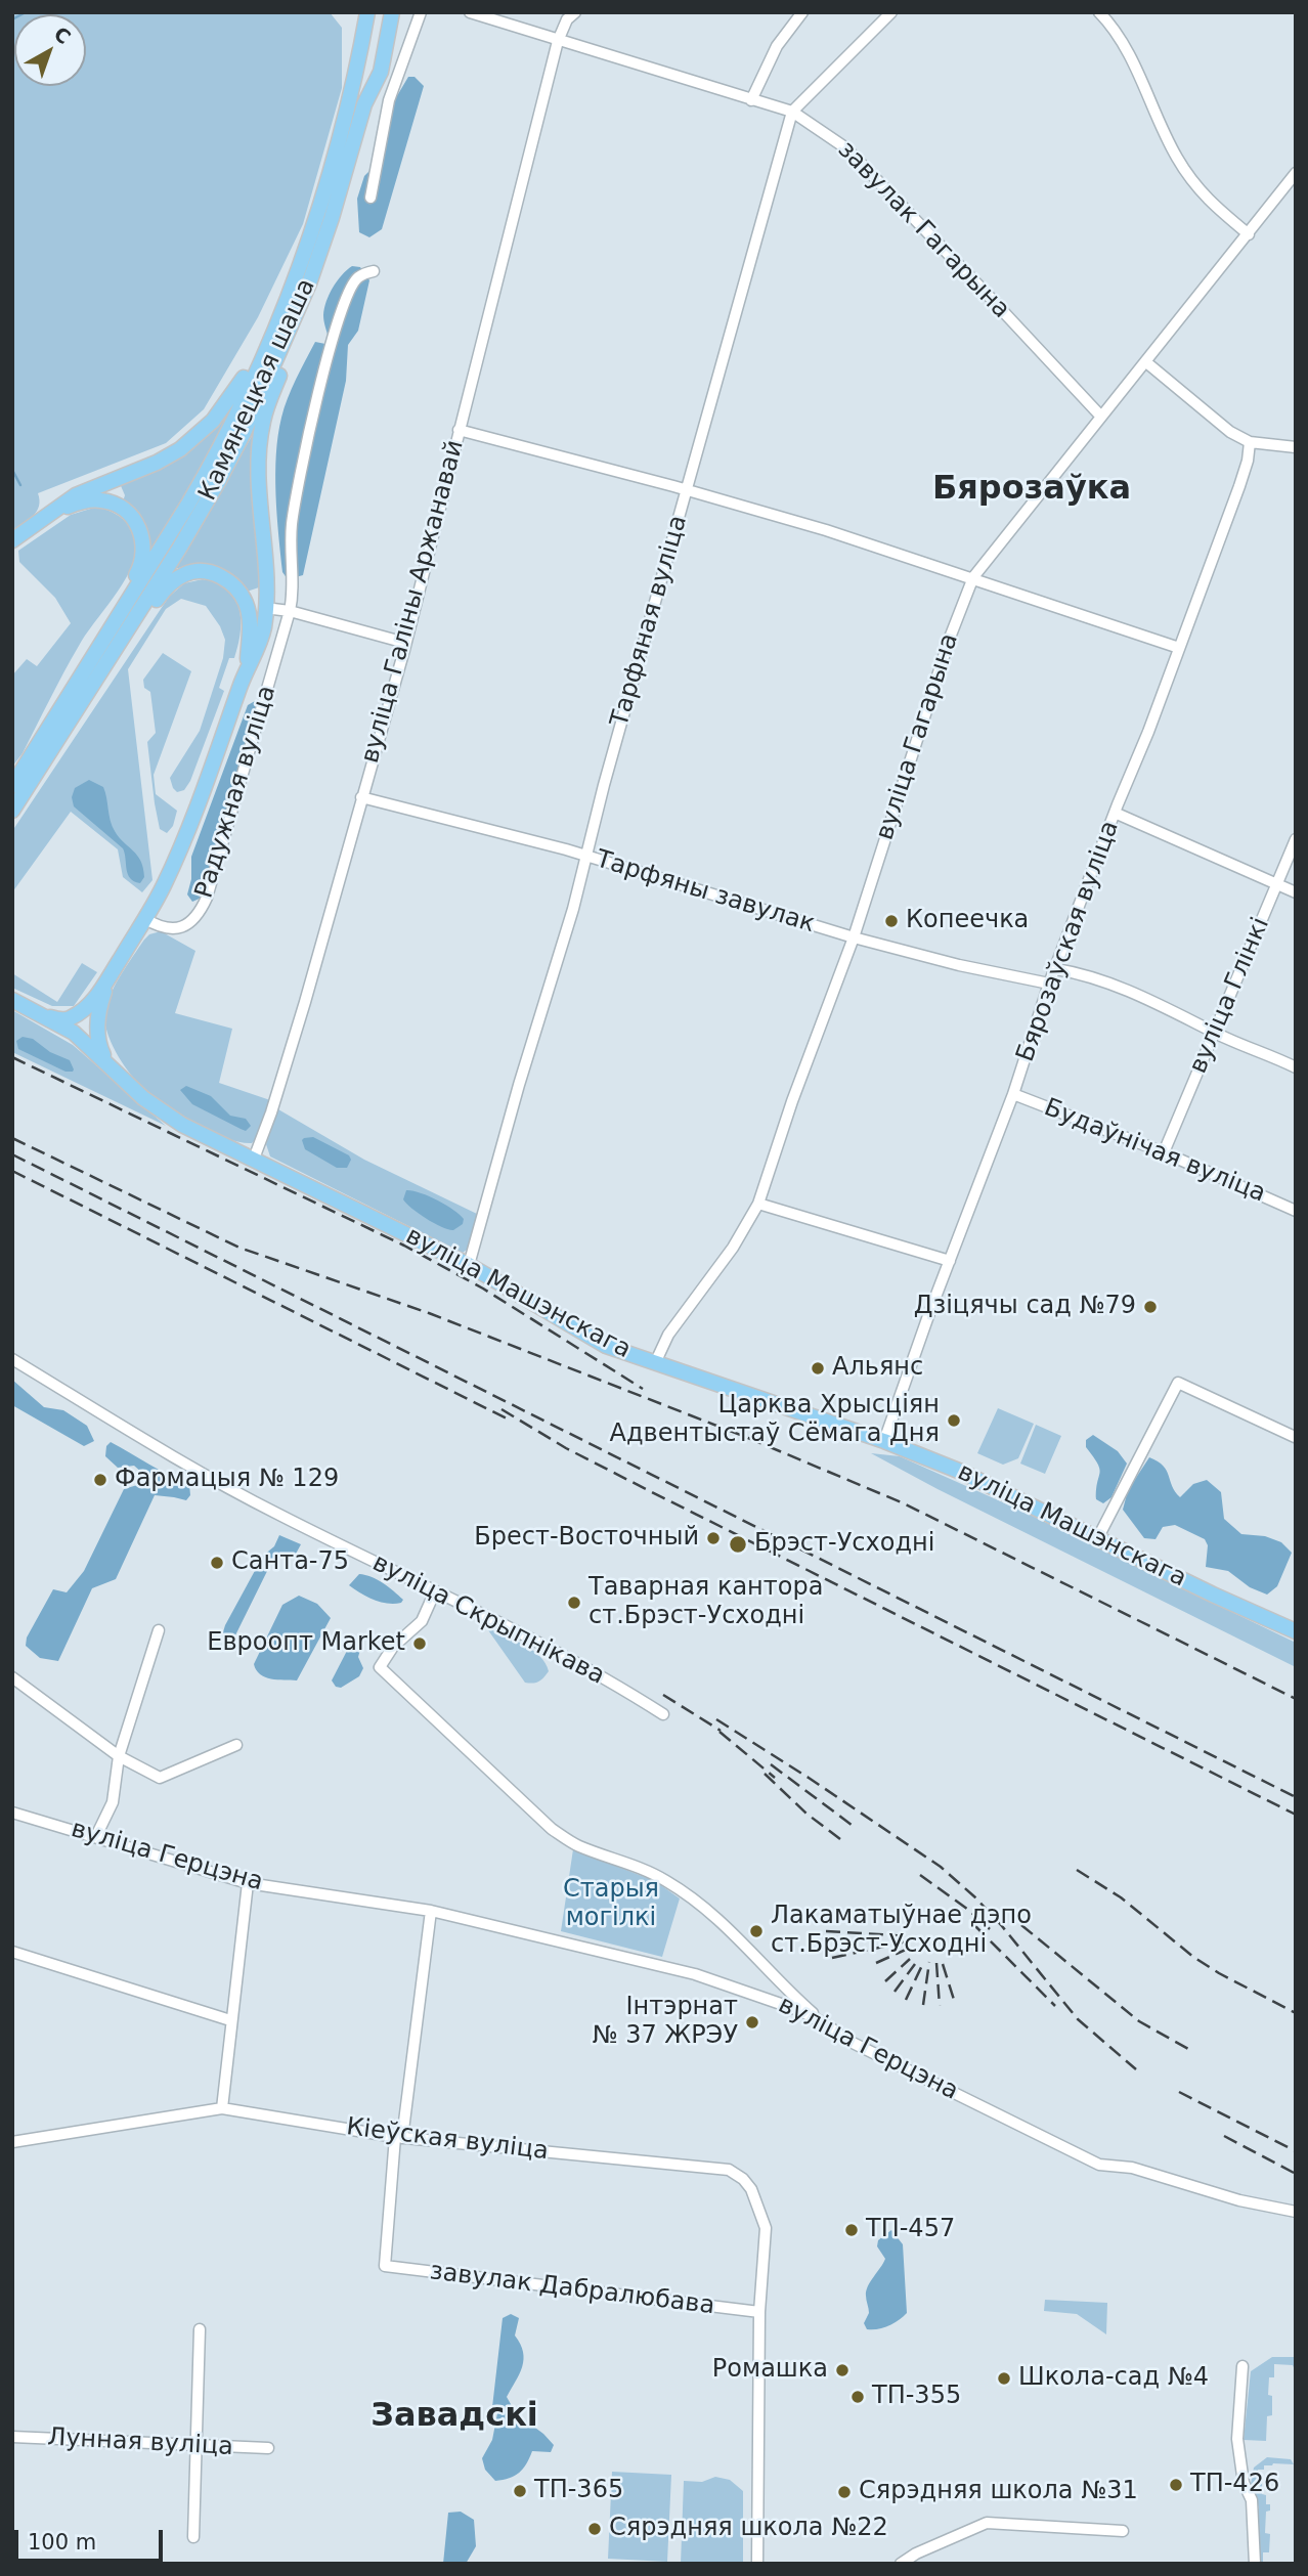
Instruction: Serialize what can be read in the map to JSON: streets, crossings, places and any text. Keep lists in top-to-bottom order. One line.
{"streets":{"main road":["Камянецкая шаша","вуліца Машэнскага"],"street":["завулак Гагарына","вуліца Галіны Аржанавай","Тарфяная вуліца","вуліца Гагарына","Радужная вуліца","Тарфяны завулак","Бярозаўская вуліца","вуліца Глінкі","Будаўнічая вуліца","вуліца Скрыпнікава","вуліца Герцэна","Кіеўская вуліца","завулак Дабралюбава","Лунная вуліца"]},"crossings":[["завулак Гагарына","вуліца Галіны Аржанавай"],["завулак Гагарына","Тарфяная вуліца"],["завулак Гагарына","вуліца Гагарына"],["вуліца Галіны Аржанавай","Тарфяны завулак"],["вуліца Галіны Аржанавай","вуліца Машэнскага"],["Тарфяная вуліца","Тарфяны завулак"],["Тарфяная вуліца","вуліца Машэнскага"],["вуліца Гагарына","Тарфяны завулак"],["вуліца Гагарына","вуліца Машэнскага"],["Тарфяны завулак","Бярозаўская вуліца"],["Бярозаўская вуліца","Будаўнічая вуліца"],["Бярозаўская вуліца","вуліца Машэнскага"],["вуліца Глінкі","Будаўнічая вуліца"],["Кіеўская вуліца","завулак Дабралюбава"]],"districts":["Бярозаўка","Завадскі"],"parks":["Старыя могілкі"],"places":["Копеечка","Дзіцячы сад №79","Альянс","Царква Хрысціян Адвентыстаў Сёмага Дня","Фармацыя № 129","Брест-Восточный","Брэст-Усходні","Санта-75","Таварная кантора ст.Брэст-Усходні","Евроопт Market","Лакаматыўнае дэпо ст.Брэст-Усходні","Інтэрнат № 37 ЖРЭУ","ТП-457","Ромашка","Школа-сад №4","ТП-355","ТП-426","ТП-365","Сярэдняя школа №31","Сярэдняя школа №22"],"scale_bar":"100 m","north":"top right"}
